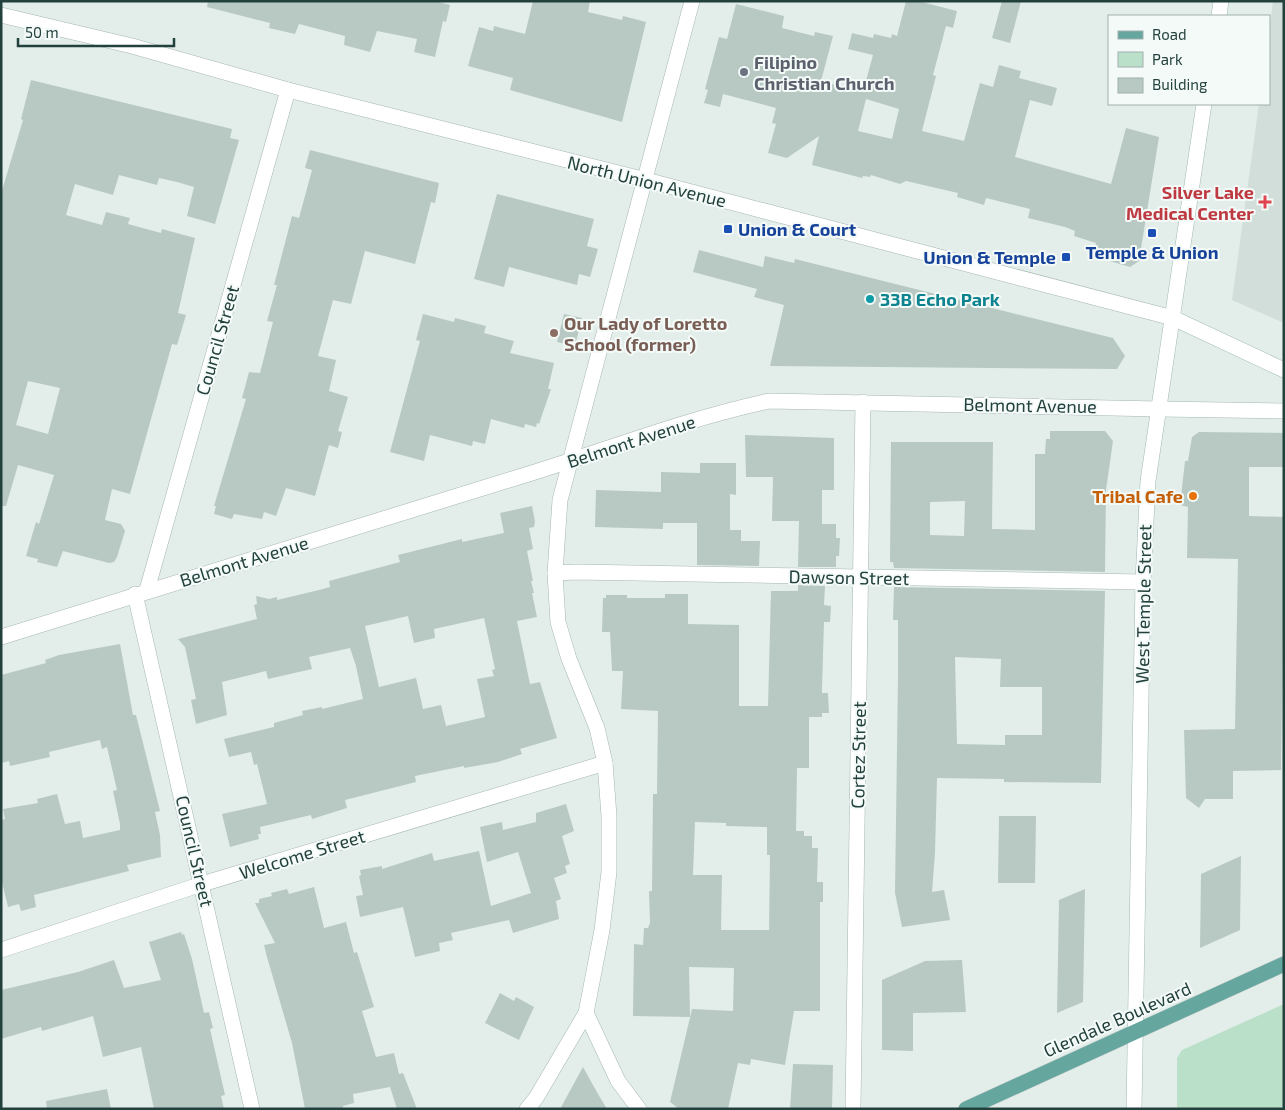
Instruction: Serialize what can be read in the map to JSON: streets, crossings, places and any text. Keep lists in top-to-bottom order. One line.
{"streets":{"main road":["Glendale Boulevard"],"street":["North Union Avenue","Council Street","Belmont Avenue","Dawson Street","West Temple Street","Cortez Street","Welcome Street"]},"crossings":[["North Union Avenue","Council Street"],["North Union Avenue","West Temple Street"],["Council Street","Belmont Avenue"],["Council Street","Welcome Street"],["Belmont Avenue","West Temple Street"],["Belmont Avenue","Cortez Street"],["Dawson Street","West Temple Street"],["Dawson Street","Cortez Street"],["West Temple Street","Glendale Boulevard"]],"places":{"other":["Filipino Christian Church","33B Echo Park","Our Lady of Loretto School (former)","Tribal Cafe"],"health":["Silver Lake Medical Center"],"transit":["Union & Court","Temple & Union","Union & Temple"]},"legend":["Road","Park","Building"],"scale_bar":"50 m"}
